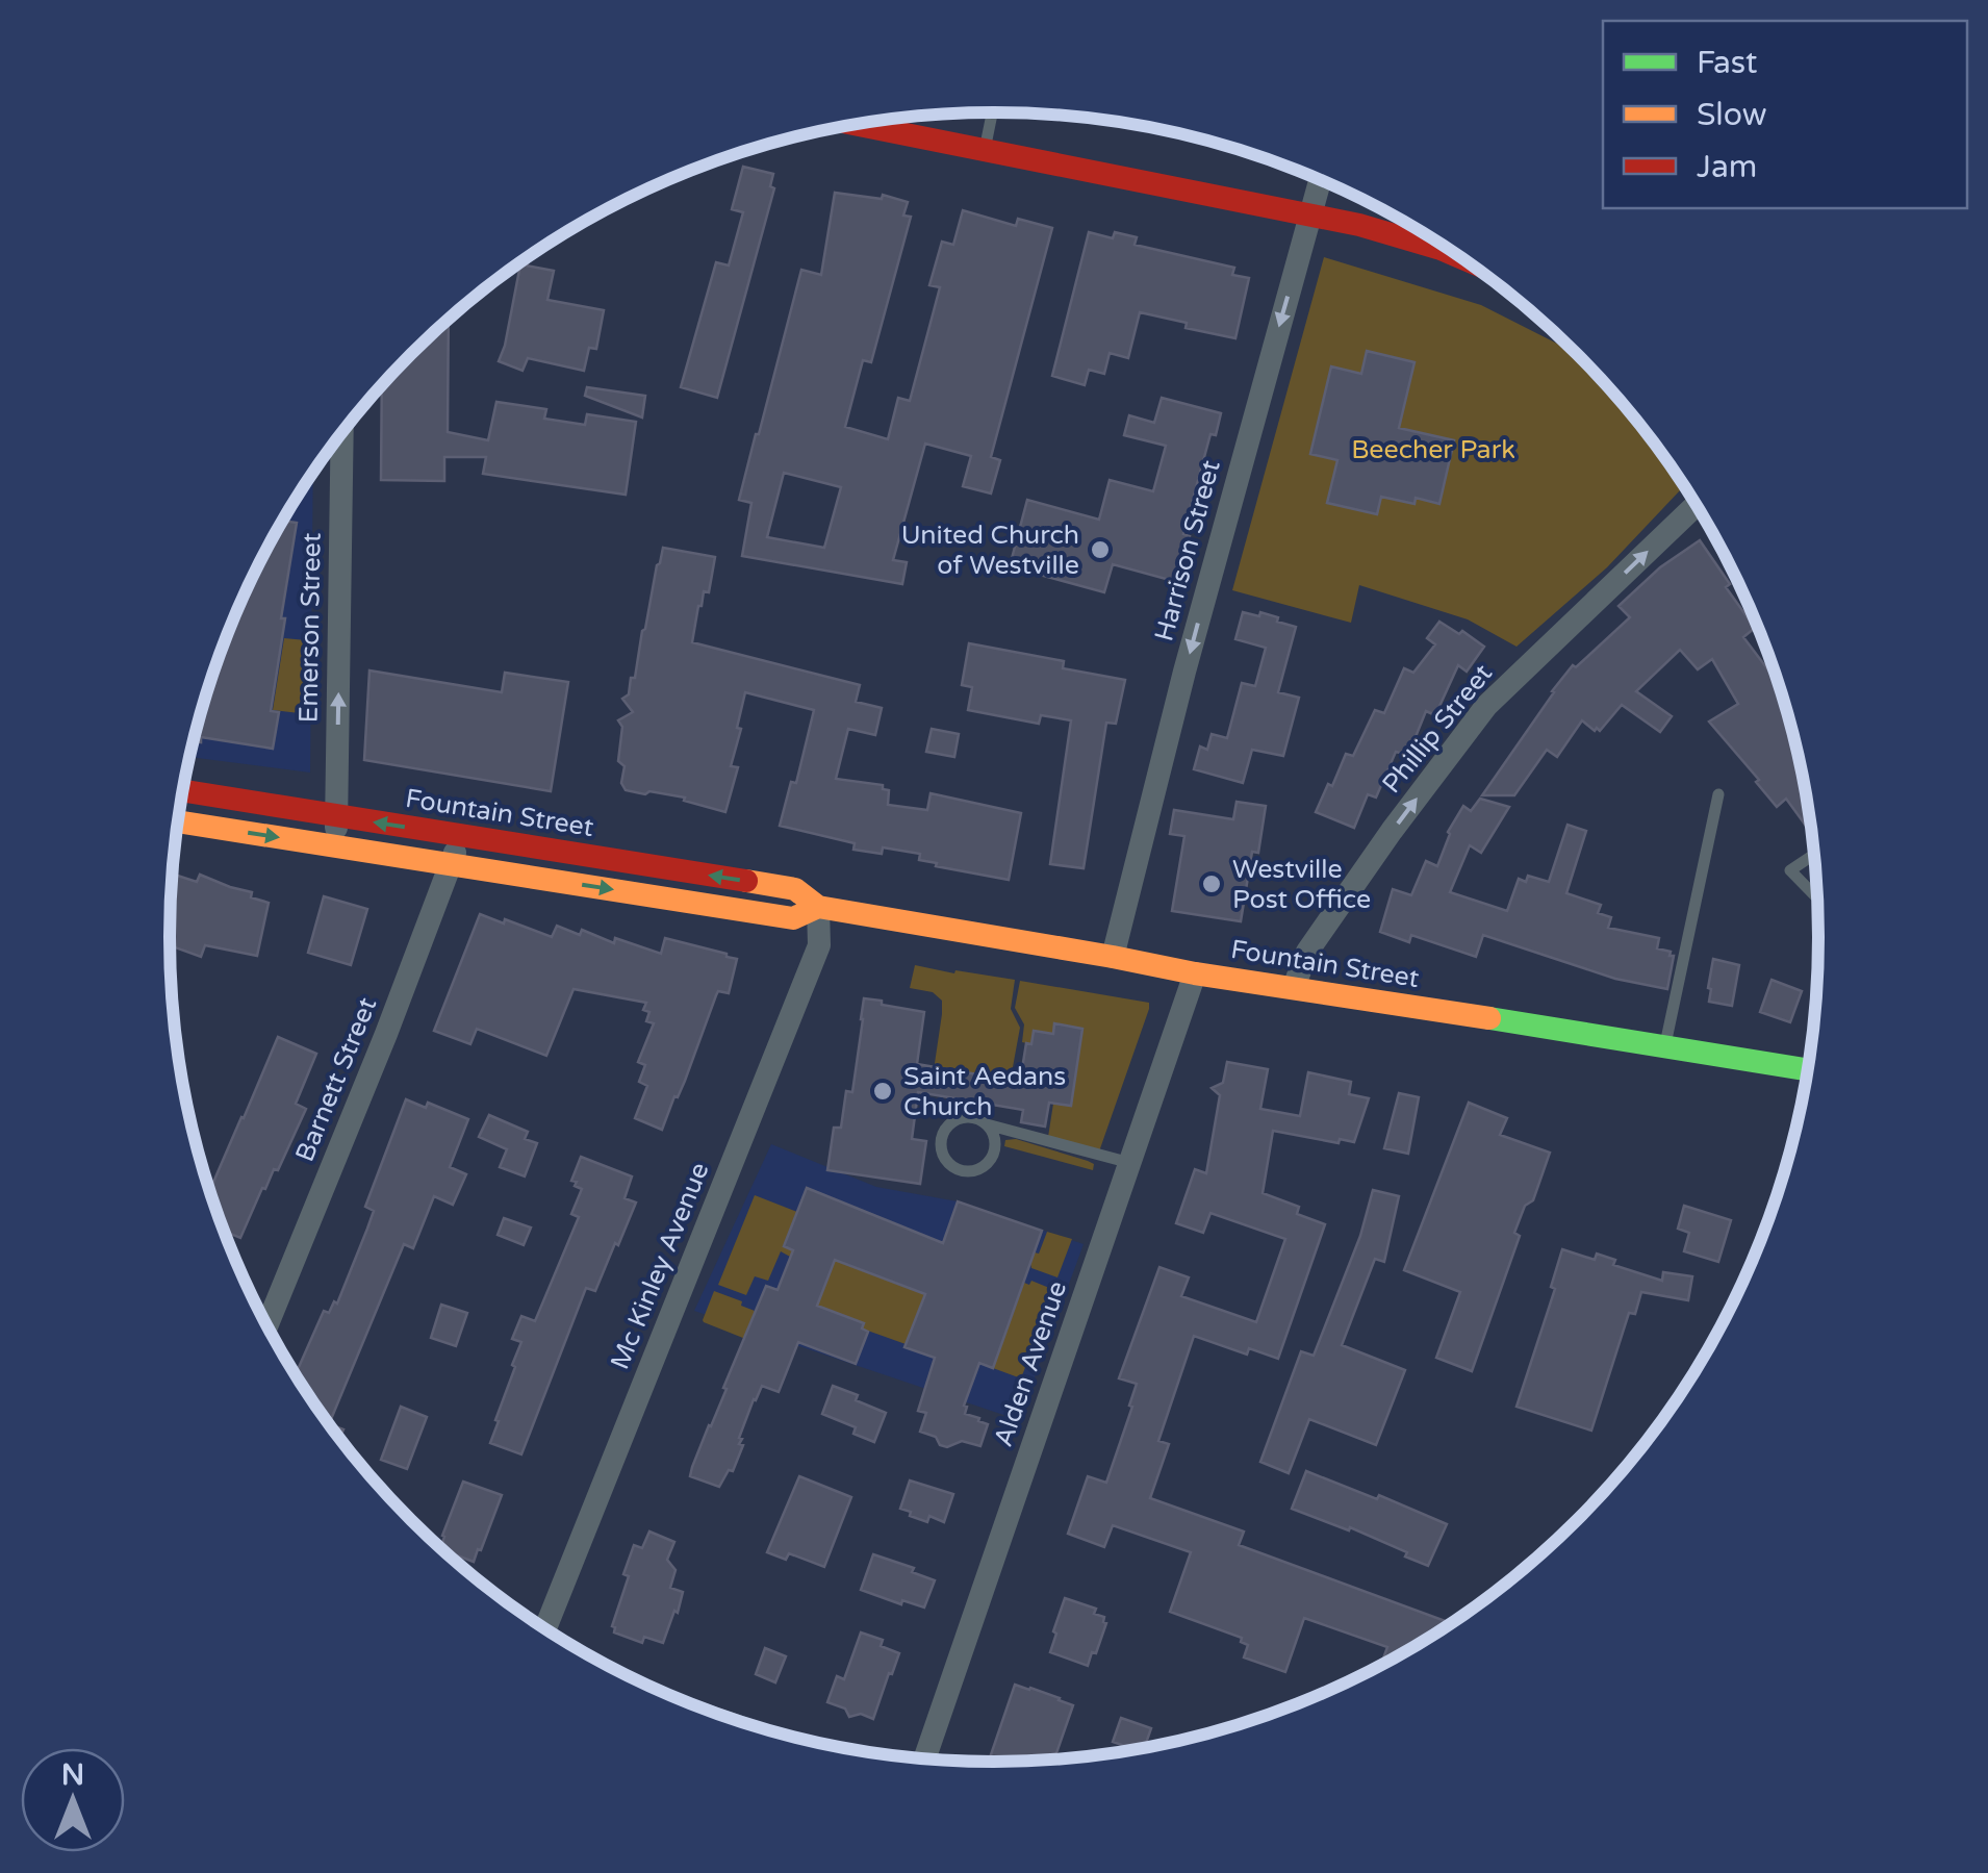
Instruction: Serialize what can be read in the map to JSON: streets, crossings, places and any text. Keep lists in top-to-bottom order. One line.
{"streets":{"main road":["Fountain Street"],"street":["Harrison Street","Emerson Street","Phillip Street","Barnett Street","Mc Kinley Avenue","Alden Avenue"]},"crossings":[["Harrison Street","Fountain Street"],["Emerson Street","Fountain Street"],["Phillip Street","Fountain Street"],["Fountain Street","Barnett Street"],["Fountain Street","Mc Kinley Avenue"],["Fountain Street","Alden Avenue"]],"one_way":["Harrison Street","Emerson Street","Phillip Street"],"parks":["Beecher Park"],"places":["United Church of Westville","Westville Post Office","Saint Aedans Church"],"legend":["Fast","Slow","Jam"],"north":"top"}
